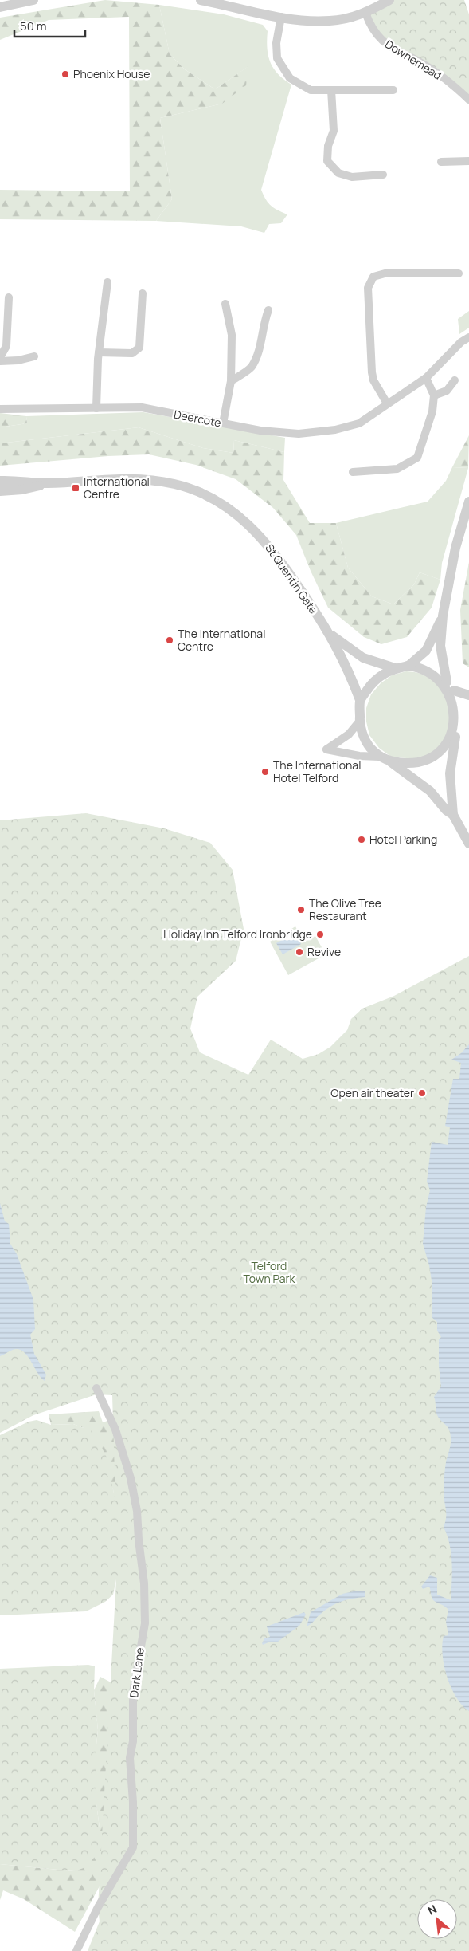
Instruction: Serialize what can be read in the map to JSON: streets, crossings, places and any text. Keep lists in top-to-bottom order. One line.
{"streets":{"street":["Downemead","Deercote","St Quentin Gate","Dark Lane"]},"parks":["Telford Town Park"],"places":{"other":["Phoenix House","The International Centre","The International Hotel Telford","Hotel Parking","The Olive Tree Restaurant","Holiday Inn Telford Ironbridge","Revive","Open air theater"],"transit":["International Centre"]},"scale_bar":"50 m","north":"top left"}
